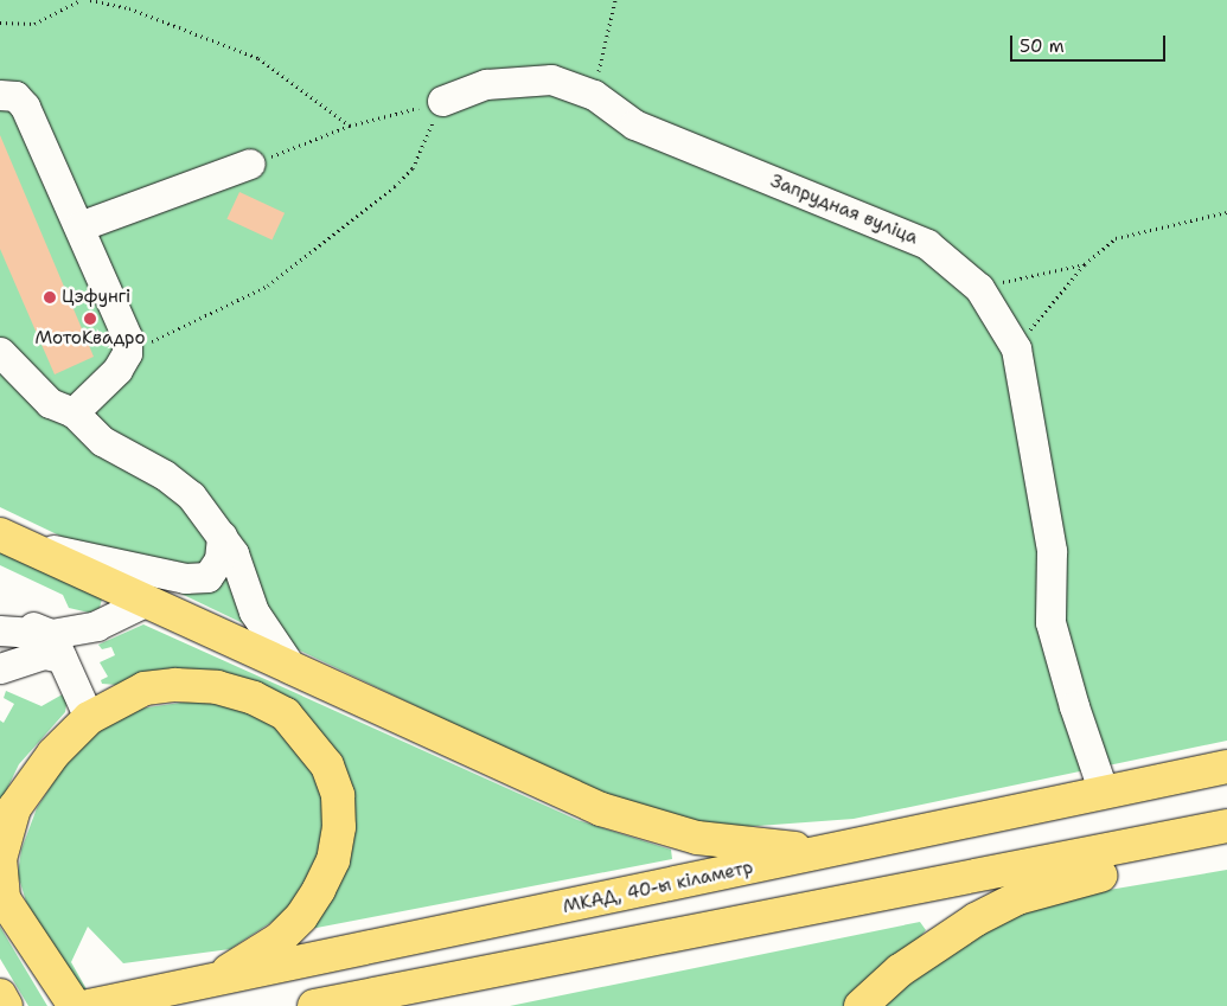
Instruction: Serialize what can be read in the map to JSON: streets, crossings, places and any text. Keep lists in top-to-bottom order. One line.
{"streets":{"main road":["МКАД, 40-ы кіламетр"],"lane":["Запрудная вуліца"]},"crossings":[["Запрудная вуліца","МКАД, 40-ы кіламетр"]],"places":["Цэфунгі","МотоКвадро"],"scale_bar":"50 m"}
